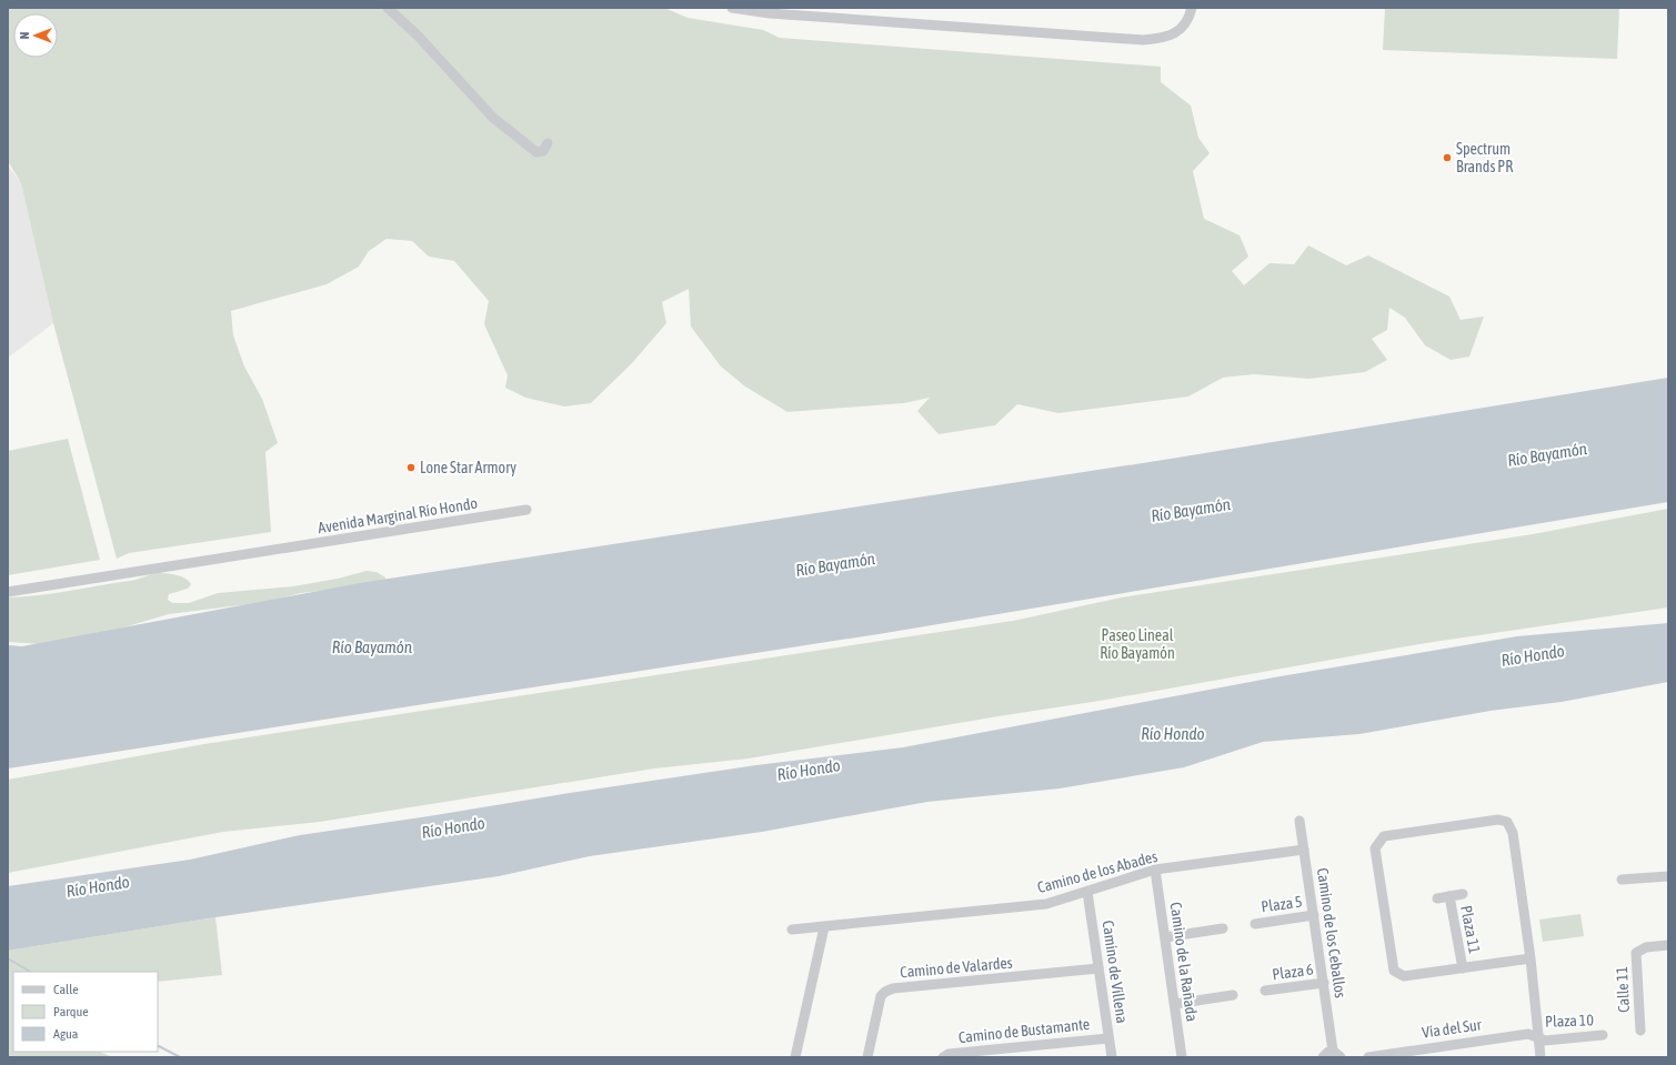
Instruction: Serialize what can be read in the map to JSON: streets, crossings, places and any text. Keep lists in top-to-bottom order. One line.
{"streets":{"street":["Avenida Marginal Río Hondo","Camino de los Abades","Plaza 5","Plaza 11","Camino de los Ceballos","Camino de la Rañada","Camino de Valardes","Camino de Villena","Plaza 6","Calle 11","Plaza 10","Vía del Sur","Camino de Bustamante"]},"crossings":[["Camino de los Abades","Camino de los Ceballos"],["Camino de los Abades","Camino de la Rañada"],["Camino de los Abades","Camino de Villena"],["Plaza 5","Camino de los Ceballos"],["Camino de los Ceballos","Plaza 6"],["Camino de Valardes","Camino de Villena"],["Camino de Villena","Camino de Bustamante"],["Plaza 10","Vía del Sur"]],"water":["Río Bayamón","Río Hondo"],"parks":["Paseo Lineal Río Bayamón"],"places":["Spectrum Brands PR","Lone Star Armory"],"legend":["Calle","Parque","Agua"],"north":"left"}
